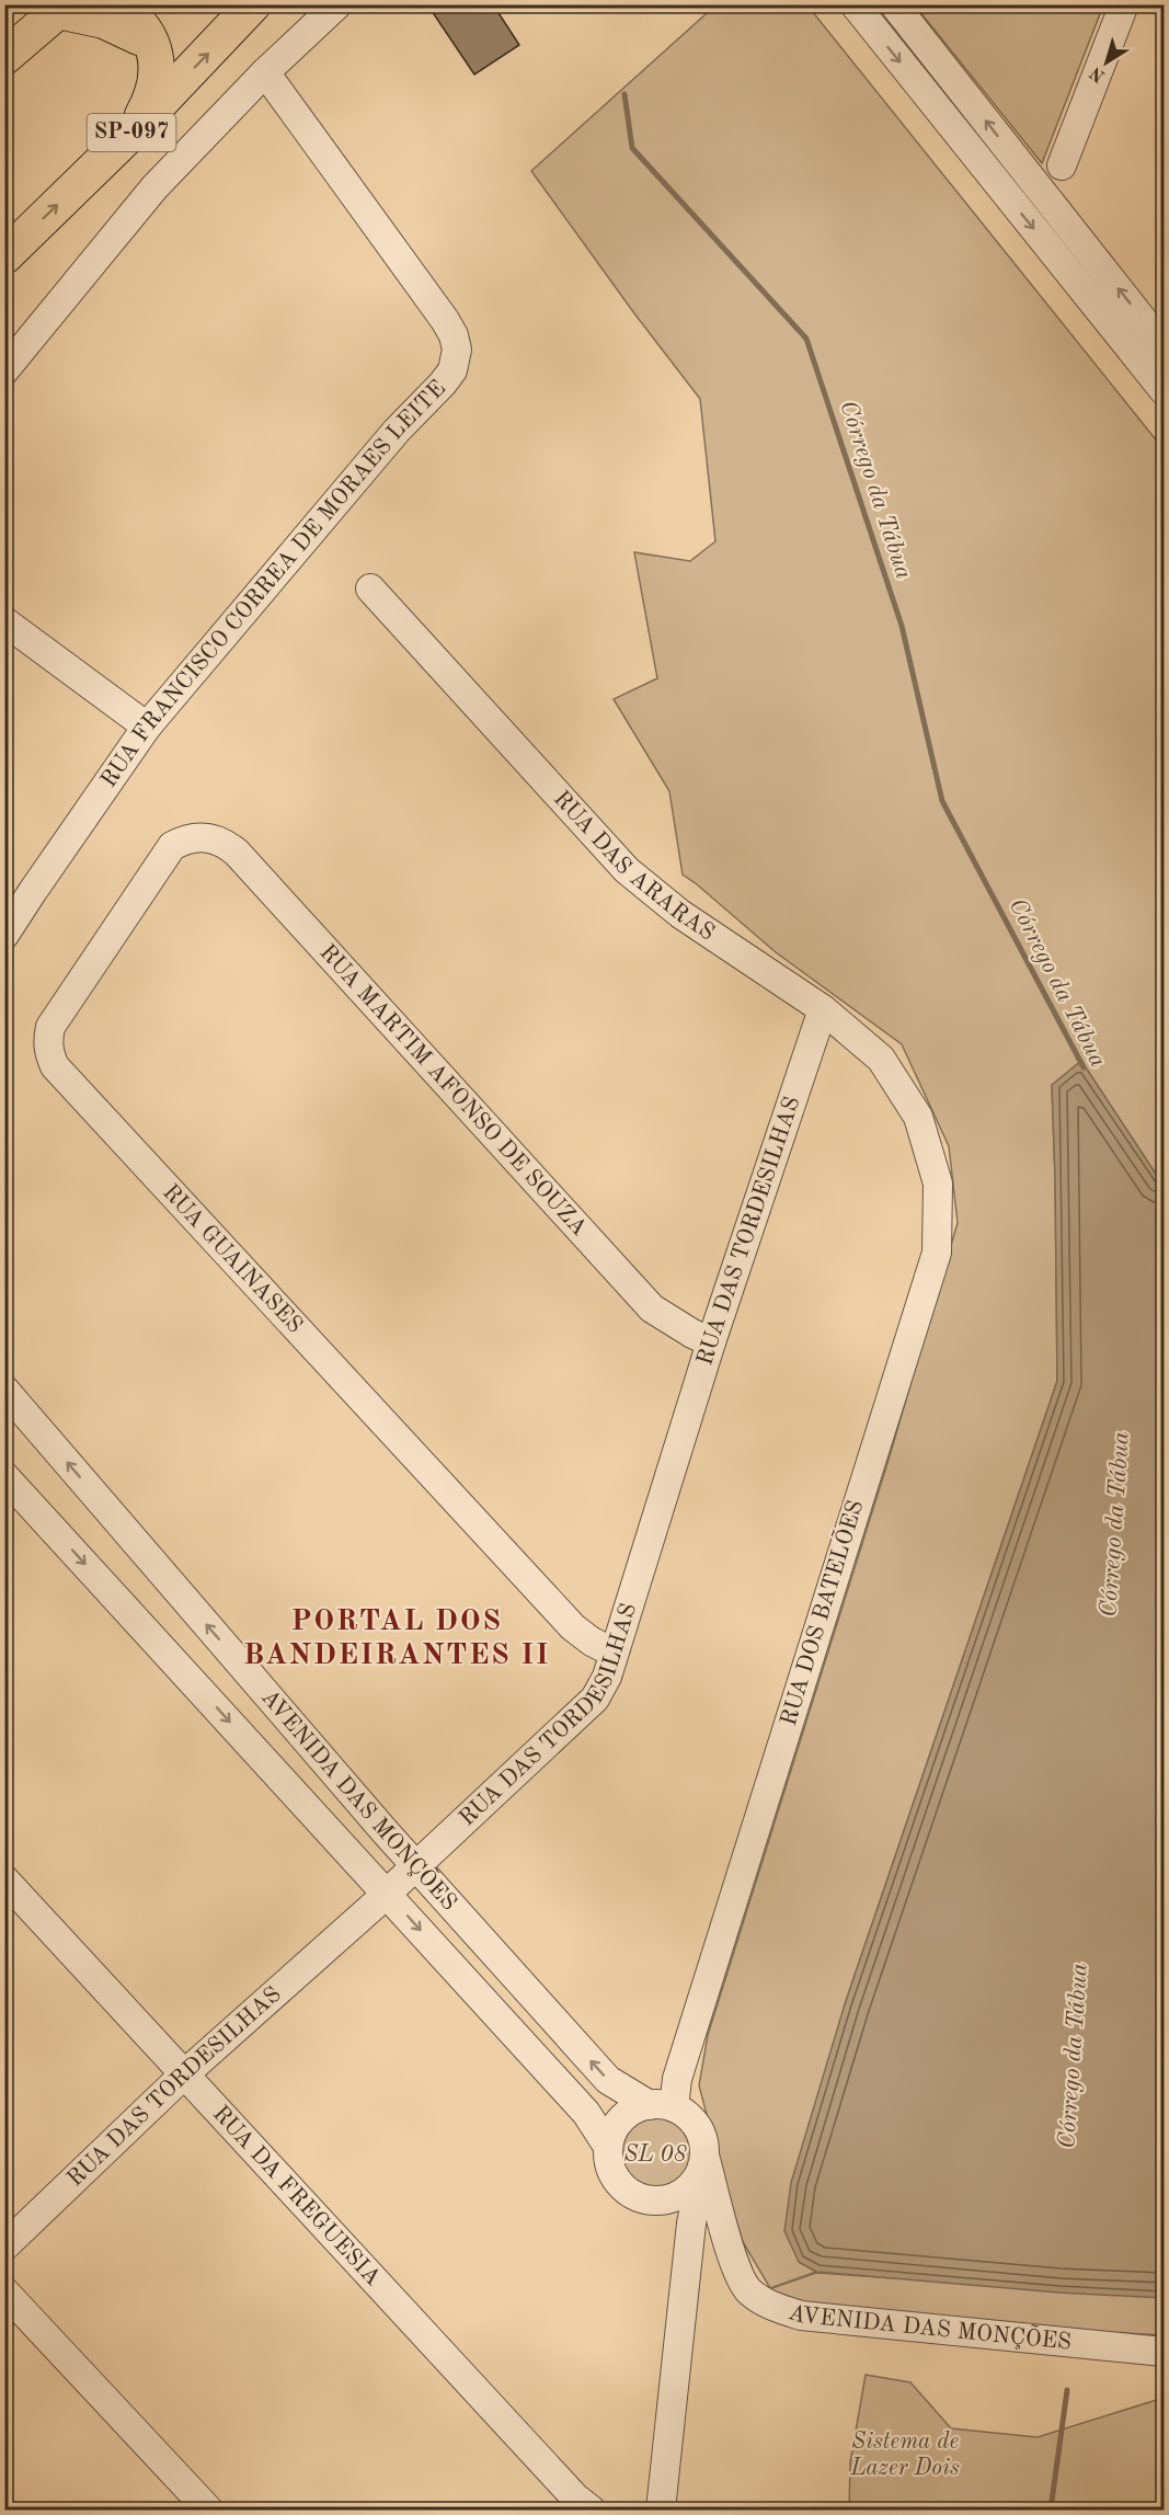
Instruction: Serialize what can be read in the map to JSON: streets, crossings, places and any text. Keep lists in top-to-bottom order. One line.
{"streets":{"main road":["SP-097"],"street":["RUA FRANCISCO CORREA DE MORAES LEITE","RUA DAS ARARAS","RUA MARTIM AFONSO DE SOUZA","RUA DAS TORDESILHAS","RUA GUAINASES","RUA DOS BATELÕES","AVENIDA DAS MONÇÕES","RUA DA FREGUESIA"]},"crossings":[["RUA DAS ARARAS","RUA DAS TORDESILHAS"],["RUA DAS ARARAS","RUA DOS BATELÕES"],["RUA MARTIM AFONSO DE SOUZA","RUA DAS TORDESILHAS"],["RUA MARTIM AFONSO DE SOUZA","RUA GUAINASES"],["RUA DAS TORDESILHAS","RUA GUAINASES"],["RUA DAS TORDESILHAS","AVENIDA DAS MONÇÕES"],["RUA DAS TORDESILHAS","RUA DA FREGUESIA"],["RUA DOS BATELÕES","AVENIDA DAS MONÇÕES"]],"districts":["PORTAL DOS BANDEIRANTES II"],"water":["Córrego da Tábua"],"parks":["SL 08","Sistema de Lazer Dois"],"north":"bottom left"}
